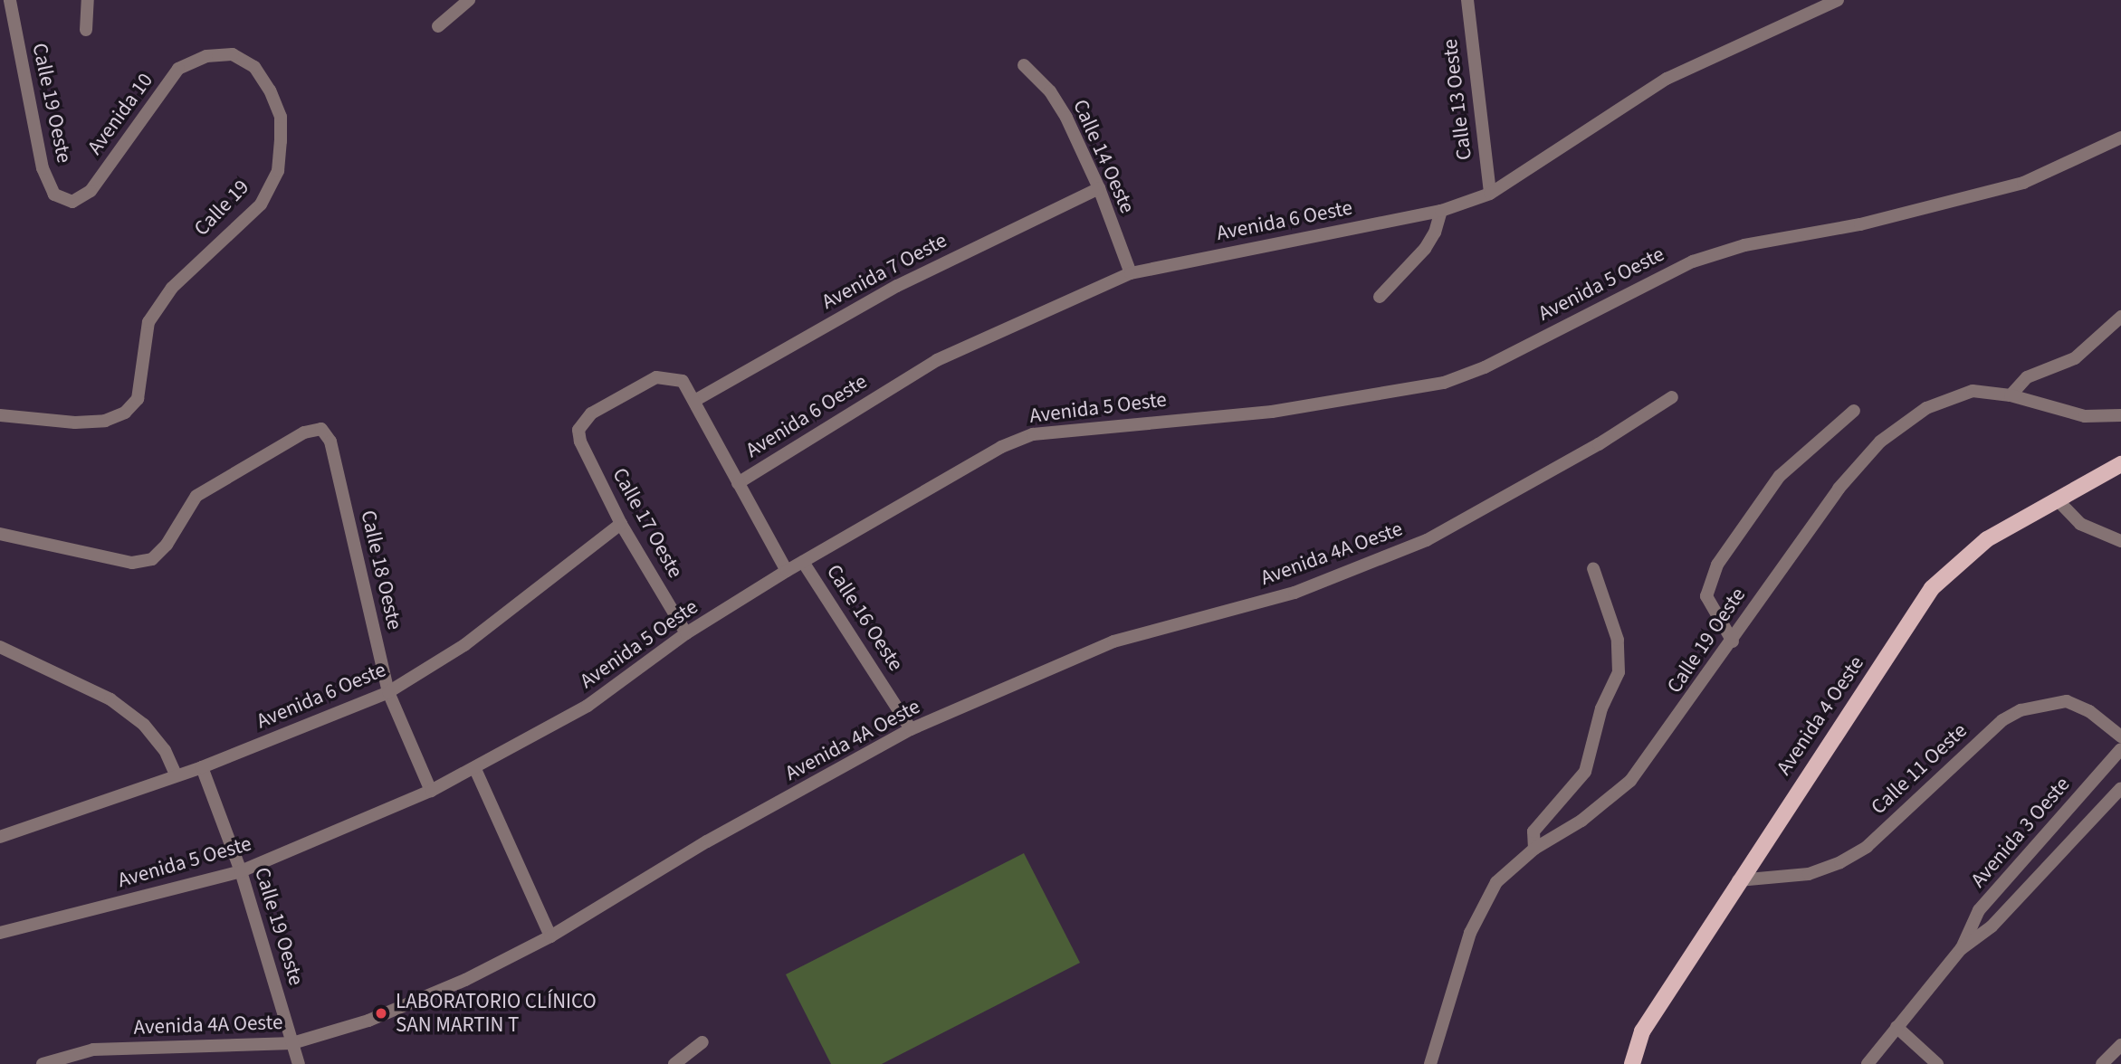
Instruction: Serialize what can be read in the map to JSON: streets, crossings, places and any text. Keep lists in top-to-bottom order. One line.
{"streets":{"main road":["Avenida 4 Oeste"],"street":["Calle 13 Oeste","Calle 19 Oeste","Avenida 10","Calle 14 Oeste","Calle 19","Avenida 6 Oeste","Avenida 7 Oeste","Avenida 5 Oeste","Calle 17 Oeste","Avenida 4A Oeste","Calle 18 Oeste","Calle 16 Oeste","Calle 11 Oeste","Avenida 3 Oeste"]},"crossings":[["Calle 13 Oeste","Avenida 6 Oeste"],["Calle 19 Oeste","Avenida 10"],["Calle 19 Oeste","Avenida 6 Oeste"],["Calle 19 Oeste","Avenida 5 Oeste"],["Calle 19 Oeste","Avenida 4A Oeste"],["Avenida 10","Calle 19"],["Calle 14 Oeste","Avenida 6 Oeste"],["Calle 14 Oeste","Avenida 7 Oeste"],["Avenida 6 Oeste","Calle 17 Oeste"],["Avenida 6 Oeste","Calle 18 Oeste"],["Avenida 7 Oeste","Calle 17 Oeste"],["Avenida 5 Oeste","Calle 17 Oeste"],["Avenida 5 Oeste","Calle 18 Oeste"],["Avenida 5 Oeste","Calle 16 Oeste"],["Avenida 4A Oeste","Calle 16 Oeste"],["Avenida 4 Oeste","Calle 11 Oeste"]],"places":["LABORATORIO CLÍNICO SAN MARTIN T"]}
